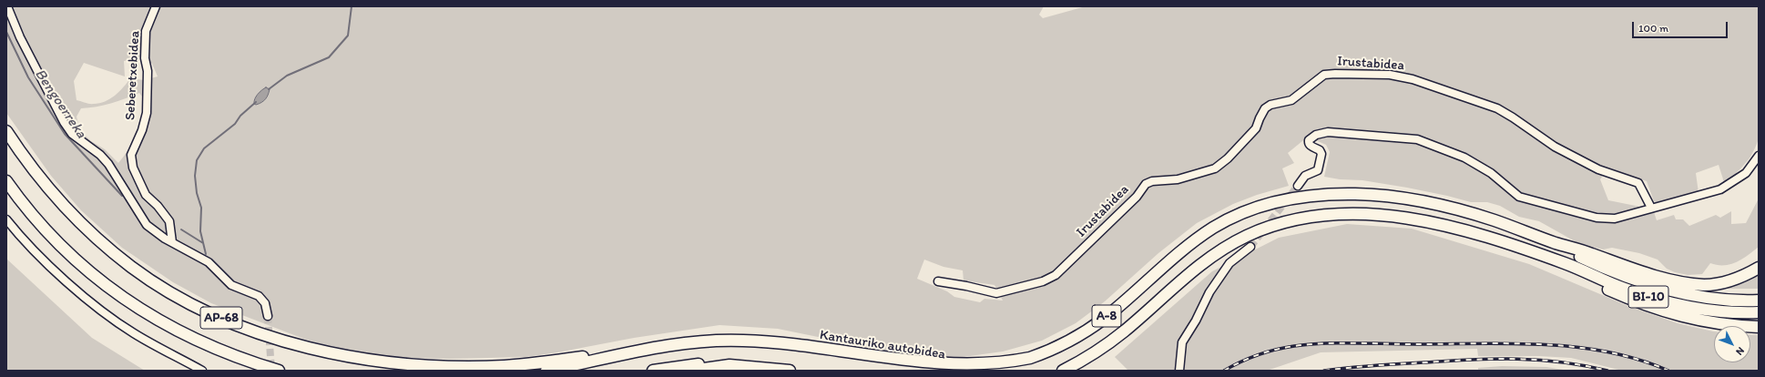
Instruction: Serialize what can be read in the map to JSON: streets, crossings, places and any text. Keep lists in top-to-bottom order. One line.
{"streets":{"highway":["BI-10","A-8","AP-68","Kantauriko autobidea"],"street":["Irustabidea","Seberetxebidea"]},"crossings":[["BI-10","A-8"],["BI-10","Kantauriko autobidea"],["AP-68","Kantauriko autobidea"]],"water":["Bengoerreka"],"scale_bar":"100 m","north":"bottom right"}
